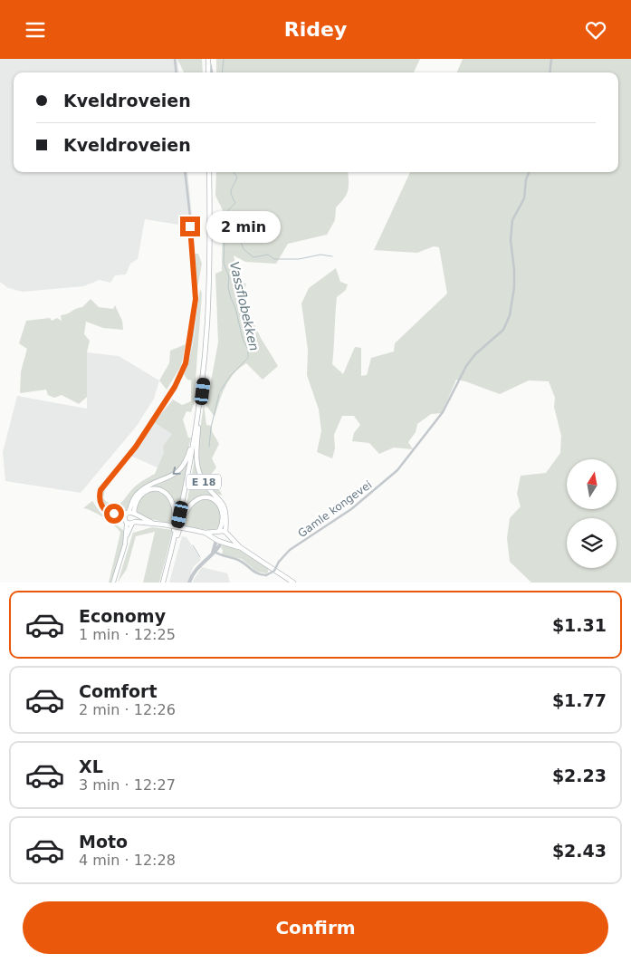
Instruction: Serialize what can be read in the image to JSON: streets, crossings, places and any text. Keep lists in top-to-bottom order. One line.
{"streets":{"main road":["E 18"],"street":["Gamle kongevei"]},"water":["Vassflobekken"],"north":"top","page":{"header":"Ridey","banner":["Kveldroveien","Kveldroveien"],"bubble":"2 min","list":[{"name":"Economy","note":"1 min · 12:25","value":"$1.31"},{"name":"Comfort","note":"2 min · 12:26","value":"$1.77"},{"name":"XL","note":"3 min · 12:27","value":"$2.23"},{"name":"Moto","note":"4 min · 12:28","value":"$2.43"}],"buttons":"Confirm"}}
